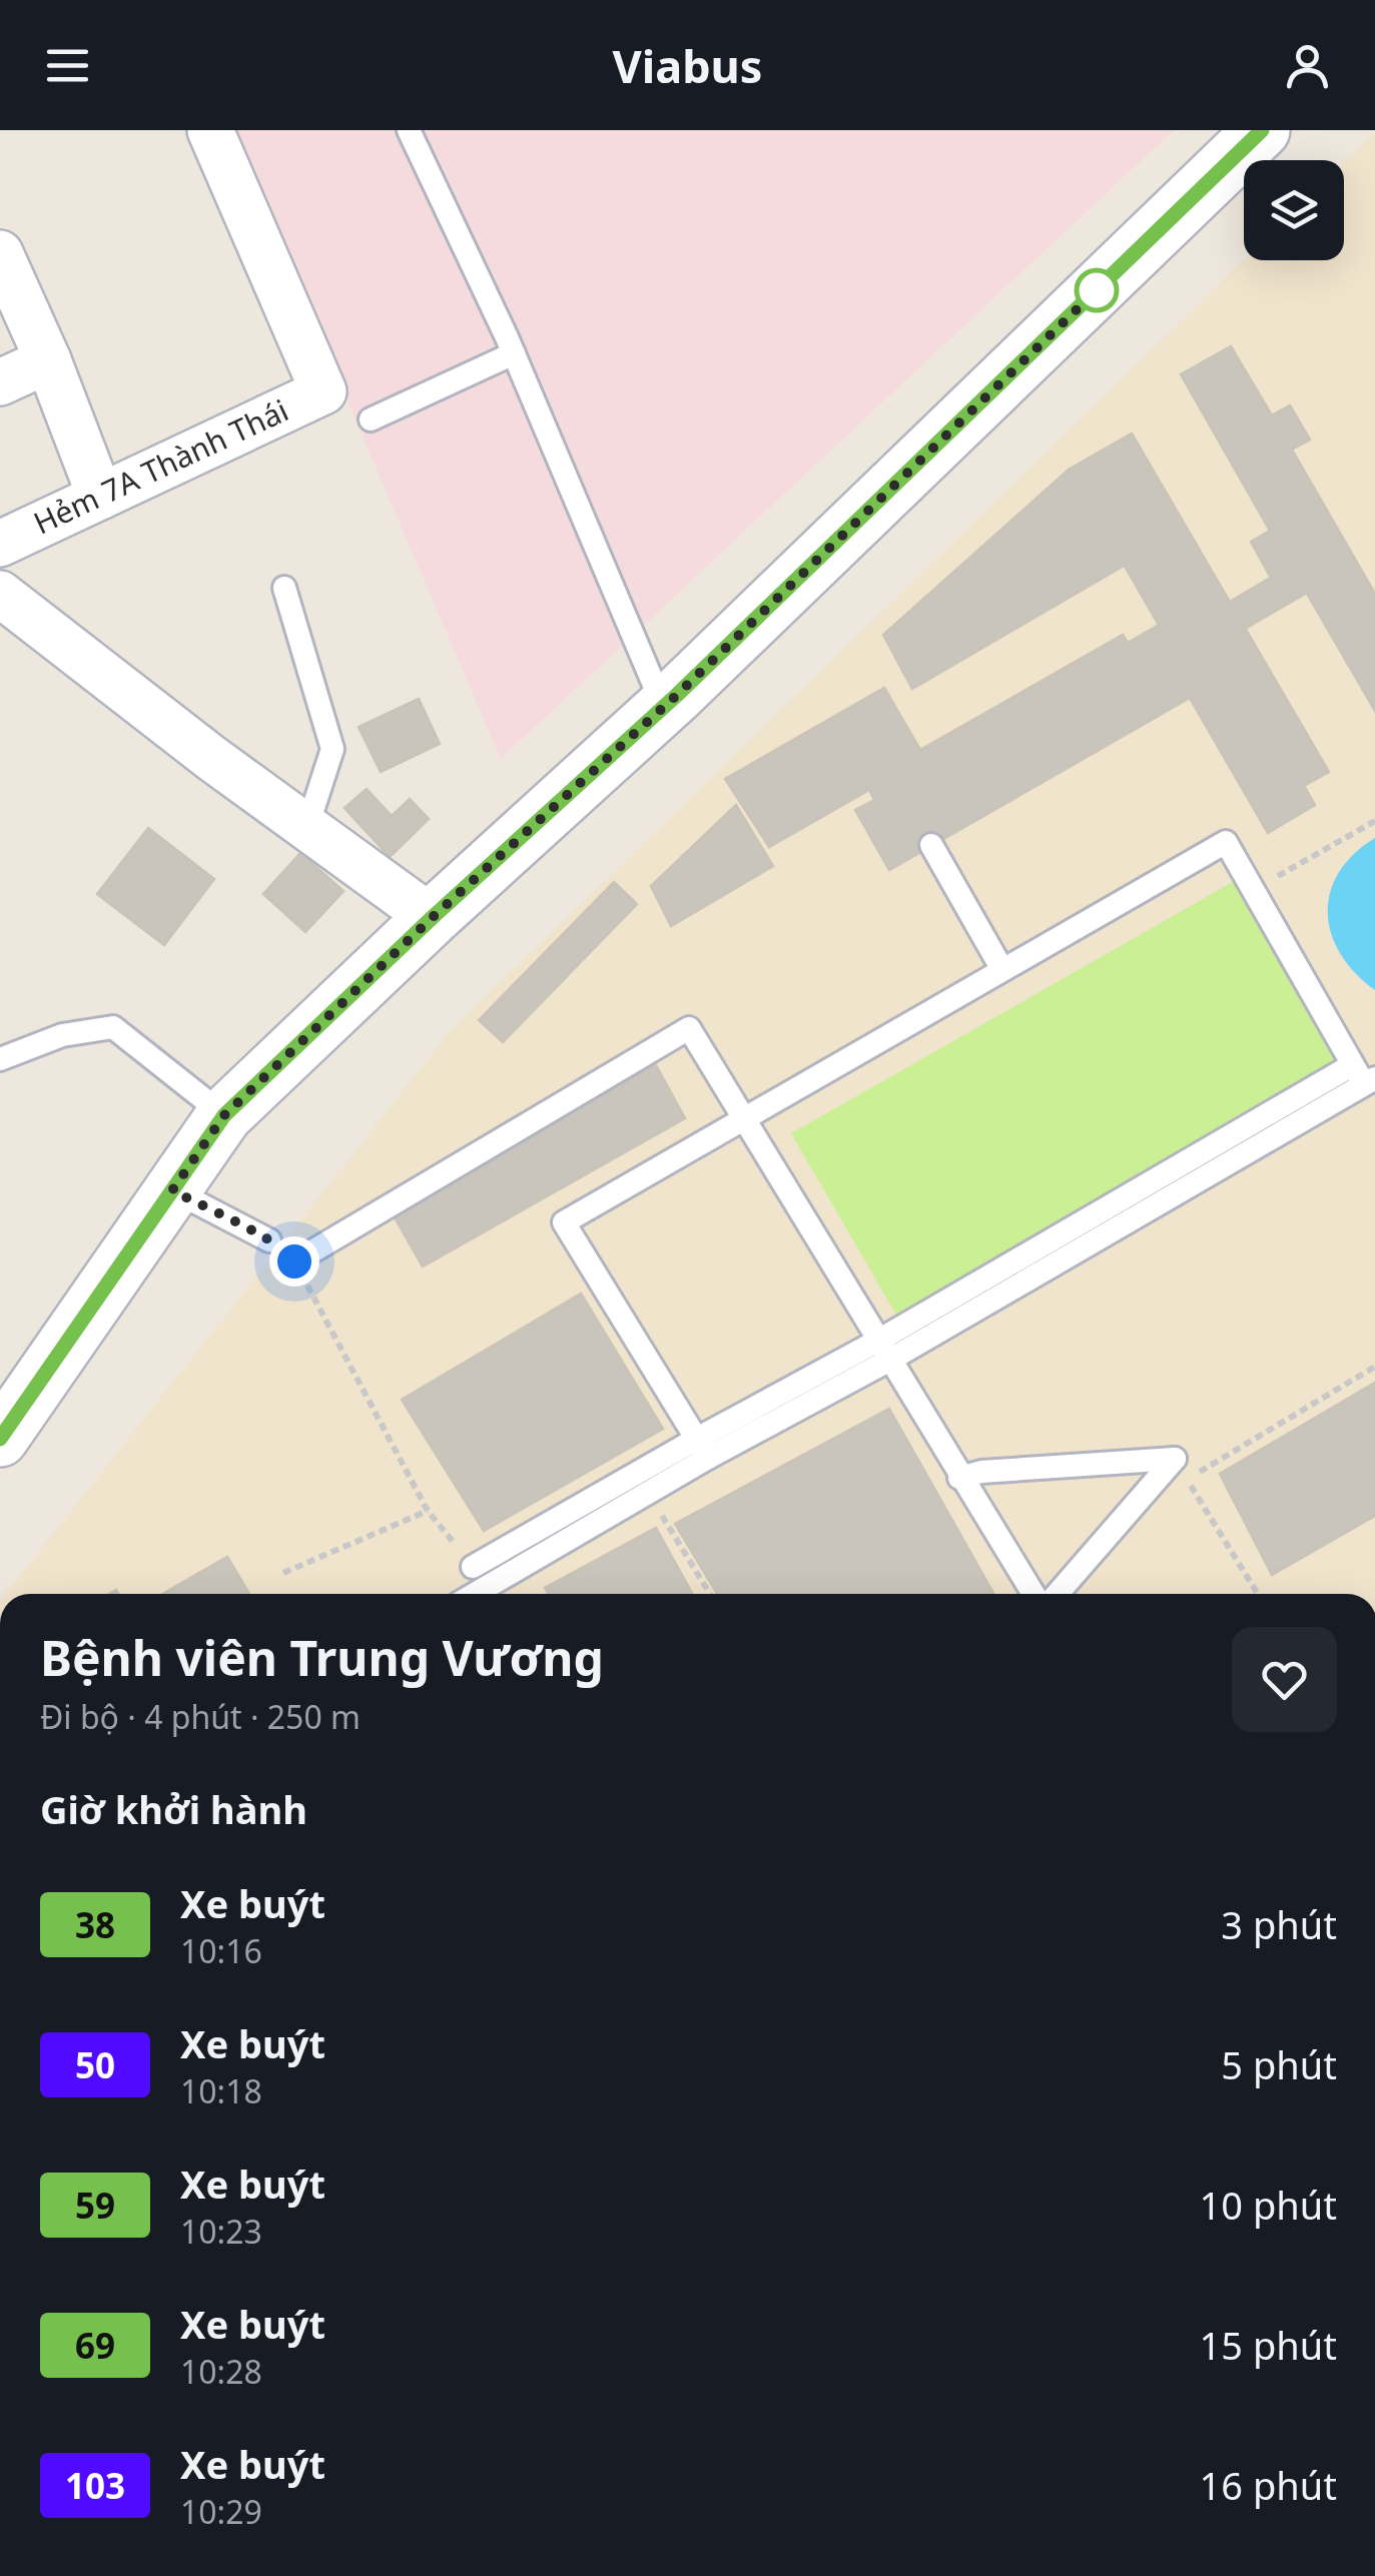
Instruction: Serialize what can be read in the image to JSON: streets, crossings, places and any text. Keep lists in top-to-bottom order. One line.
{"streets":{"street":["Hẻm 7A Thành Thái"]},"lines":["bus line 38"],"page":{"header":"Viabus","heading":[["Bệnh viên Trung Vương","Đi bộ · 4 phút · 250 m"],"Giờ khởi hành"],"list":[{"mark":"38","name":"Xe buýt","note":"10:16","value":"3 phút"},{"mark":"50","name":"Xe buýt","note":"10:18","value":"5 phút"},{"mark":"59","name":"Xe buýt","note":"10:23","value":"10 phút"},{"mark":"69","name":"Xe buýt","note":"10:28","value":"15 phút"},{"mark":"103","name":"Xe buýt","note":"10:29","value":"16 phút"}]}}
